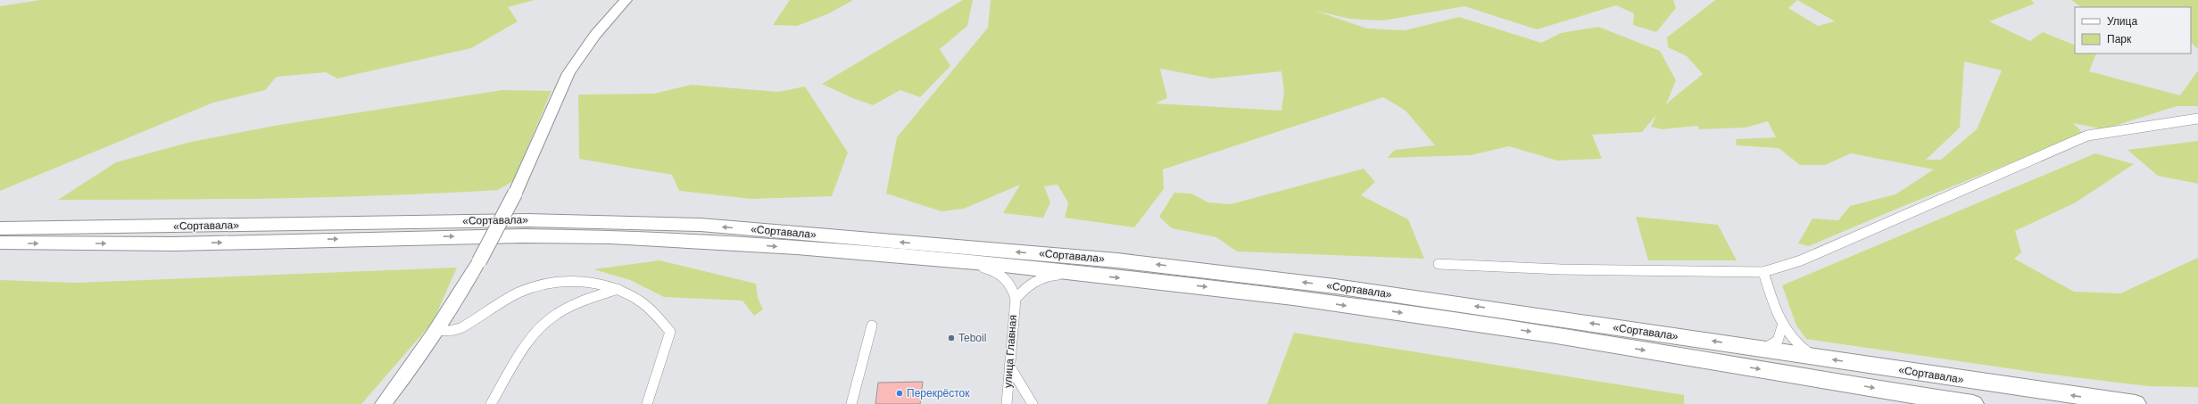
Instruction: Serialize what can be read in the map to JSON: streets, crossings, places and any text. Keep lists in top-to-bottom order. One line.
{"streets":{"highway":["«Сортавала»"],"street":["улица Главная"]},"places":["Teboil","Перекрёсток"],"legend":["Улица","Парк"]}
